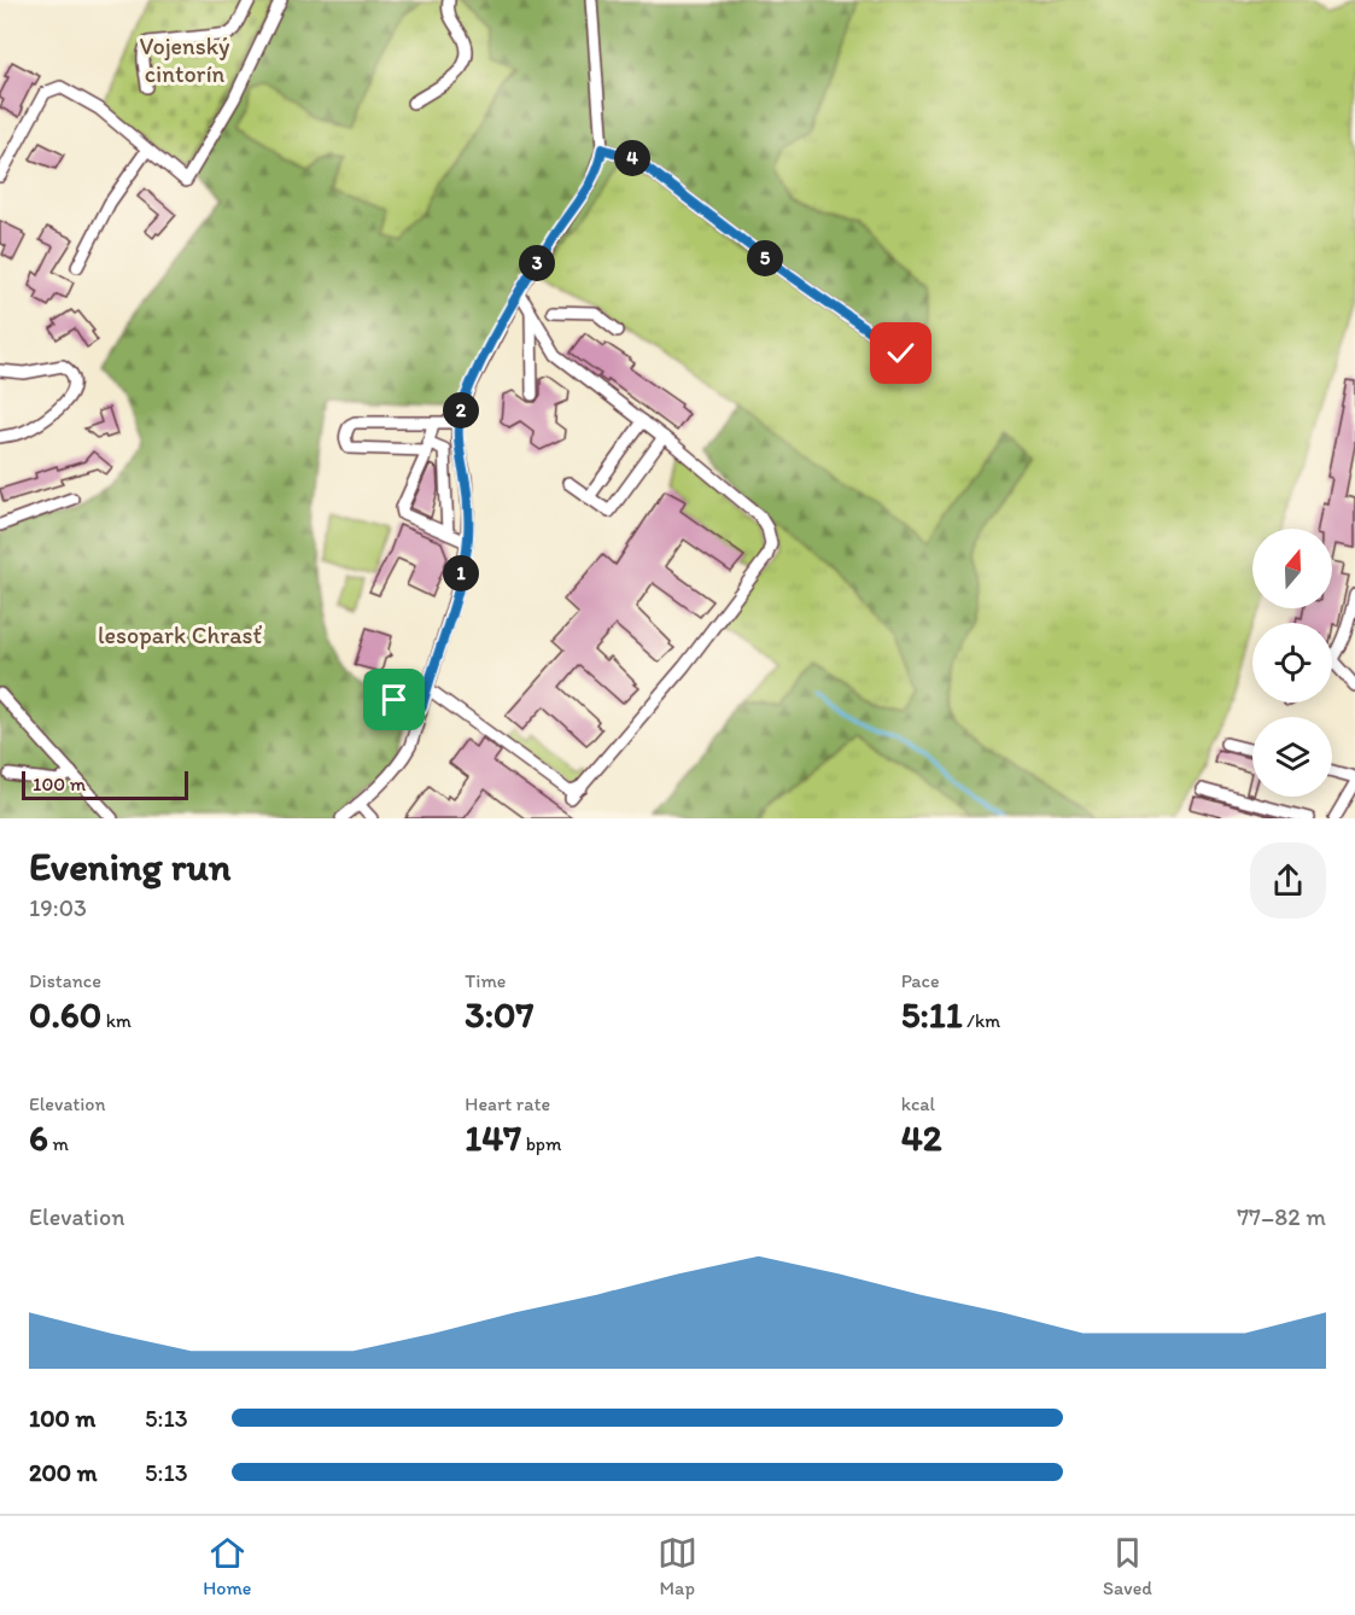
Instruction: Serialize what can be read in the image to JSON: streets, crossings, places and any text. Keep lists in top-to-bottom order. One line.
{"parks":["Vojenský cintorín","lesopark Chrasť"],"scale_bar":"100 m","north":"top","page":{"pins":["4","5","3","2","1"],"scale":"100 m","heading":["Evening run","19:03"],"stats":[["Distance","0.60 km"],["Time","3:07"],["Pace","5:11 /km"],["Elevation","6 m"],["Heart rate","147 bpm"],["kcal","42"]],"chart":["Elevation","77–82 m"],"list":[{"name":"100 m","note":"5:13"},{"name":"200 m","note":"5:13"}],"tabs":["Home","Map","Saved"]}}
